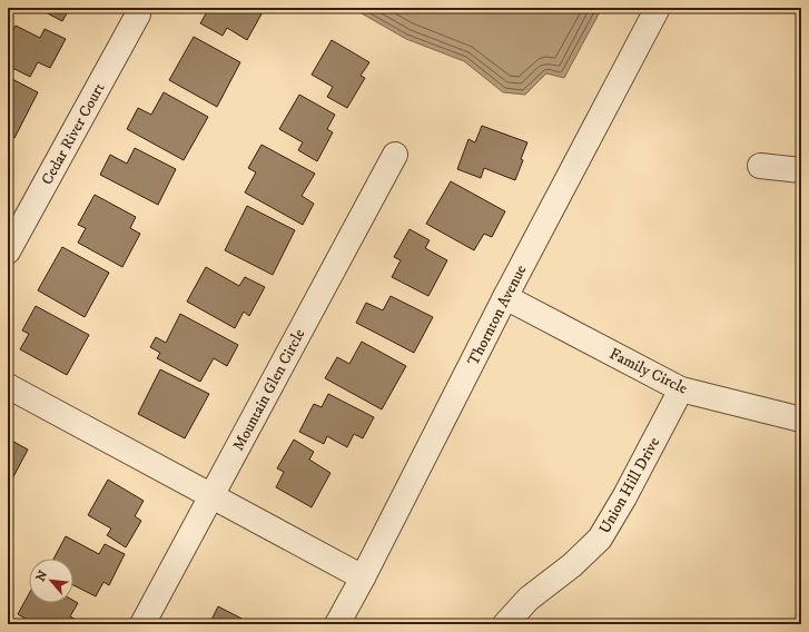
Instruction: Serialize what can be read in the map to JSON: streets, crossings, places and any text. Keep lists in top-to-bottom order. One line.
{"streets":{"street":["Cedar River Court","Thornton Avenue","Family Circle","Mountain Glen Circle","Union Hill Drive"]},"crossings":[["Thornton Avenue","Family Circle"],["Family Circle","Union Hill Drive"]],"north":"top left"}
